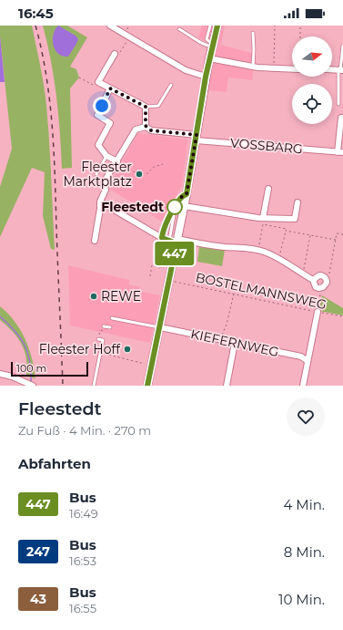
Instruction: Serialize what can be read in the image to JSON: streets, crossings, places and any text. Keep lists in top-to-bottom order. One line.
{"streets":{"street":["VOSSBARG","KIEFERNWEG"],"path":["BOSTELMANNSWEG"]},"places":["Fleester Marktplatz","Fleestedt","REWE","Fleester Hoff"],"lines":["bus line 447"],"scale_bar":"100 m","north":"right","page":{"status":"16:45","on_map":"447","scale":"100 m","heading":[["Fleestedt","Zu Fuß · 4 Min. · 270 m"],"Abfahrten"],"list":[{"mark":"447","name":"Bus","note":"16:49","value":"4 Min."},{"mark":"247","name":"Bus","note":"16:53","value":"8 Min."},{"mark":"43","name":"Bus","note":"16:55","value":"10 Min."}]}}
